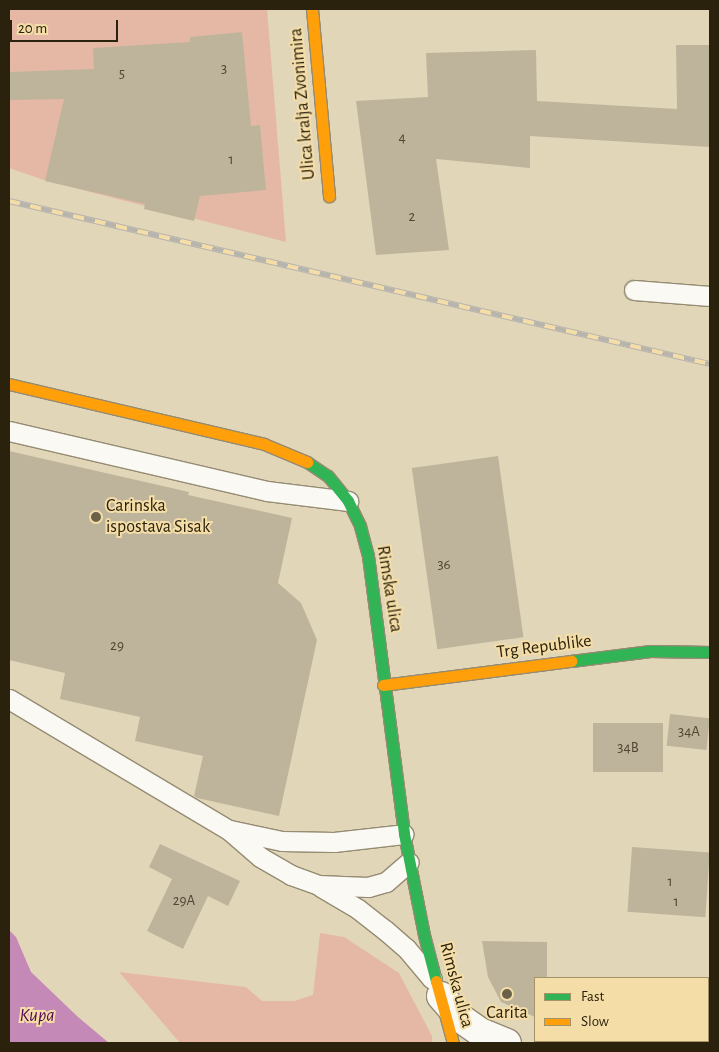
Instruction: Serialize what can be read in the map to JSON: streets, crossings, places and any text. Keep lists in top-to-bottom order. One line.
{"streets":{"street":["Ulica kralja Zvonimira","Rimska ulica","Trg Republike"]},"crossings":[["Rimska ulica","Trg Republike"]],"water":["Kupa"],"places":["Carinska ispostava Sisak","Carita"],"house_numbers":["3","5","4","1","2","36","29","34A","34B","1","29A","1"],"legend":["Fast","Slow"],"scale_bar":"20 m"}
